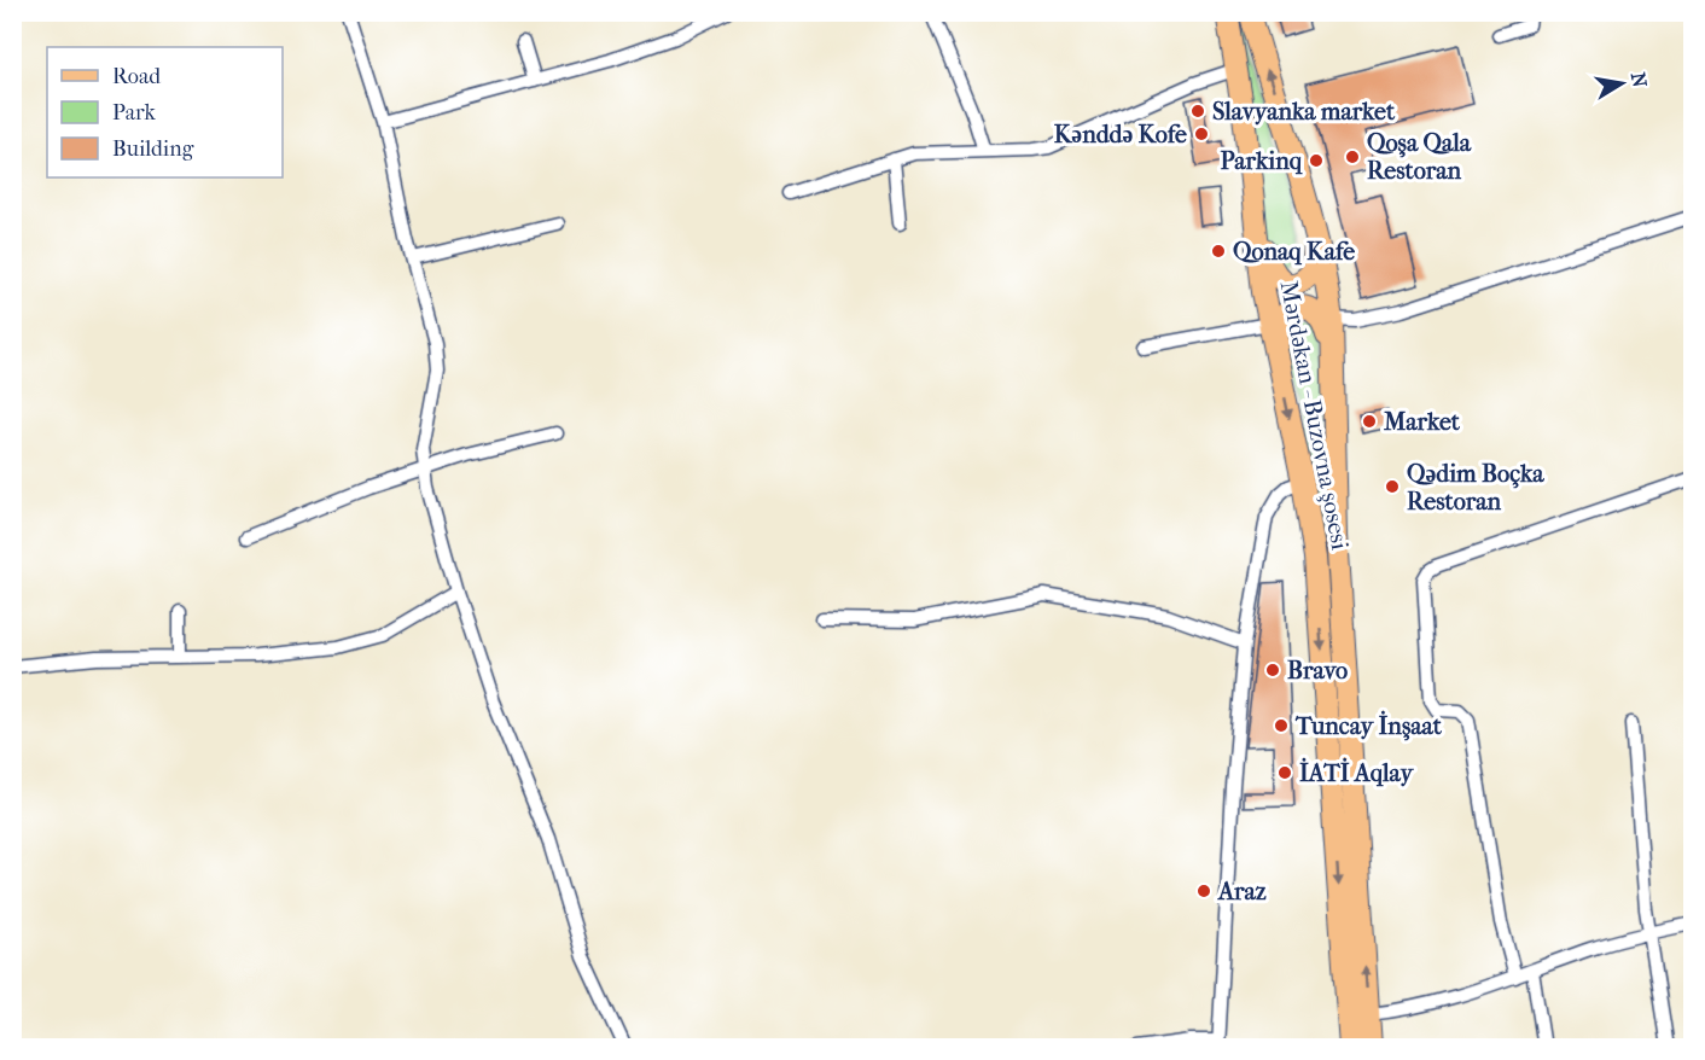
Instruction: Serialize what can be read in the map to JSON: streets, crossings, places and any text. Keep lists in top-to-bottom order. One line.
{"streets":{"main road":["Mərdəkan - Buzovna şosesi"]},"places":["Slavyanka market","Kənddə Kofe","Qoşa Qala Restoran","Parkinq","Qonaq Kafe","Market","Qədim Boçka Restoran","Bravo","Tuncay İnşaat","İATİ Aqlay","Araz"],"legend":["Road","Park","Building"],"north":"right"}
